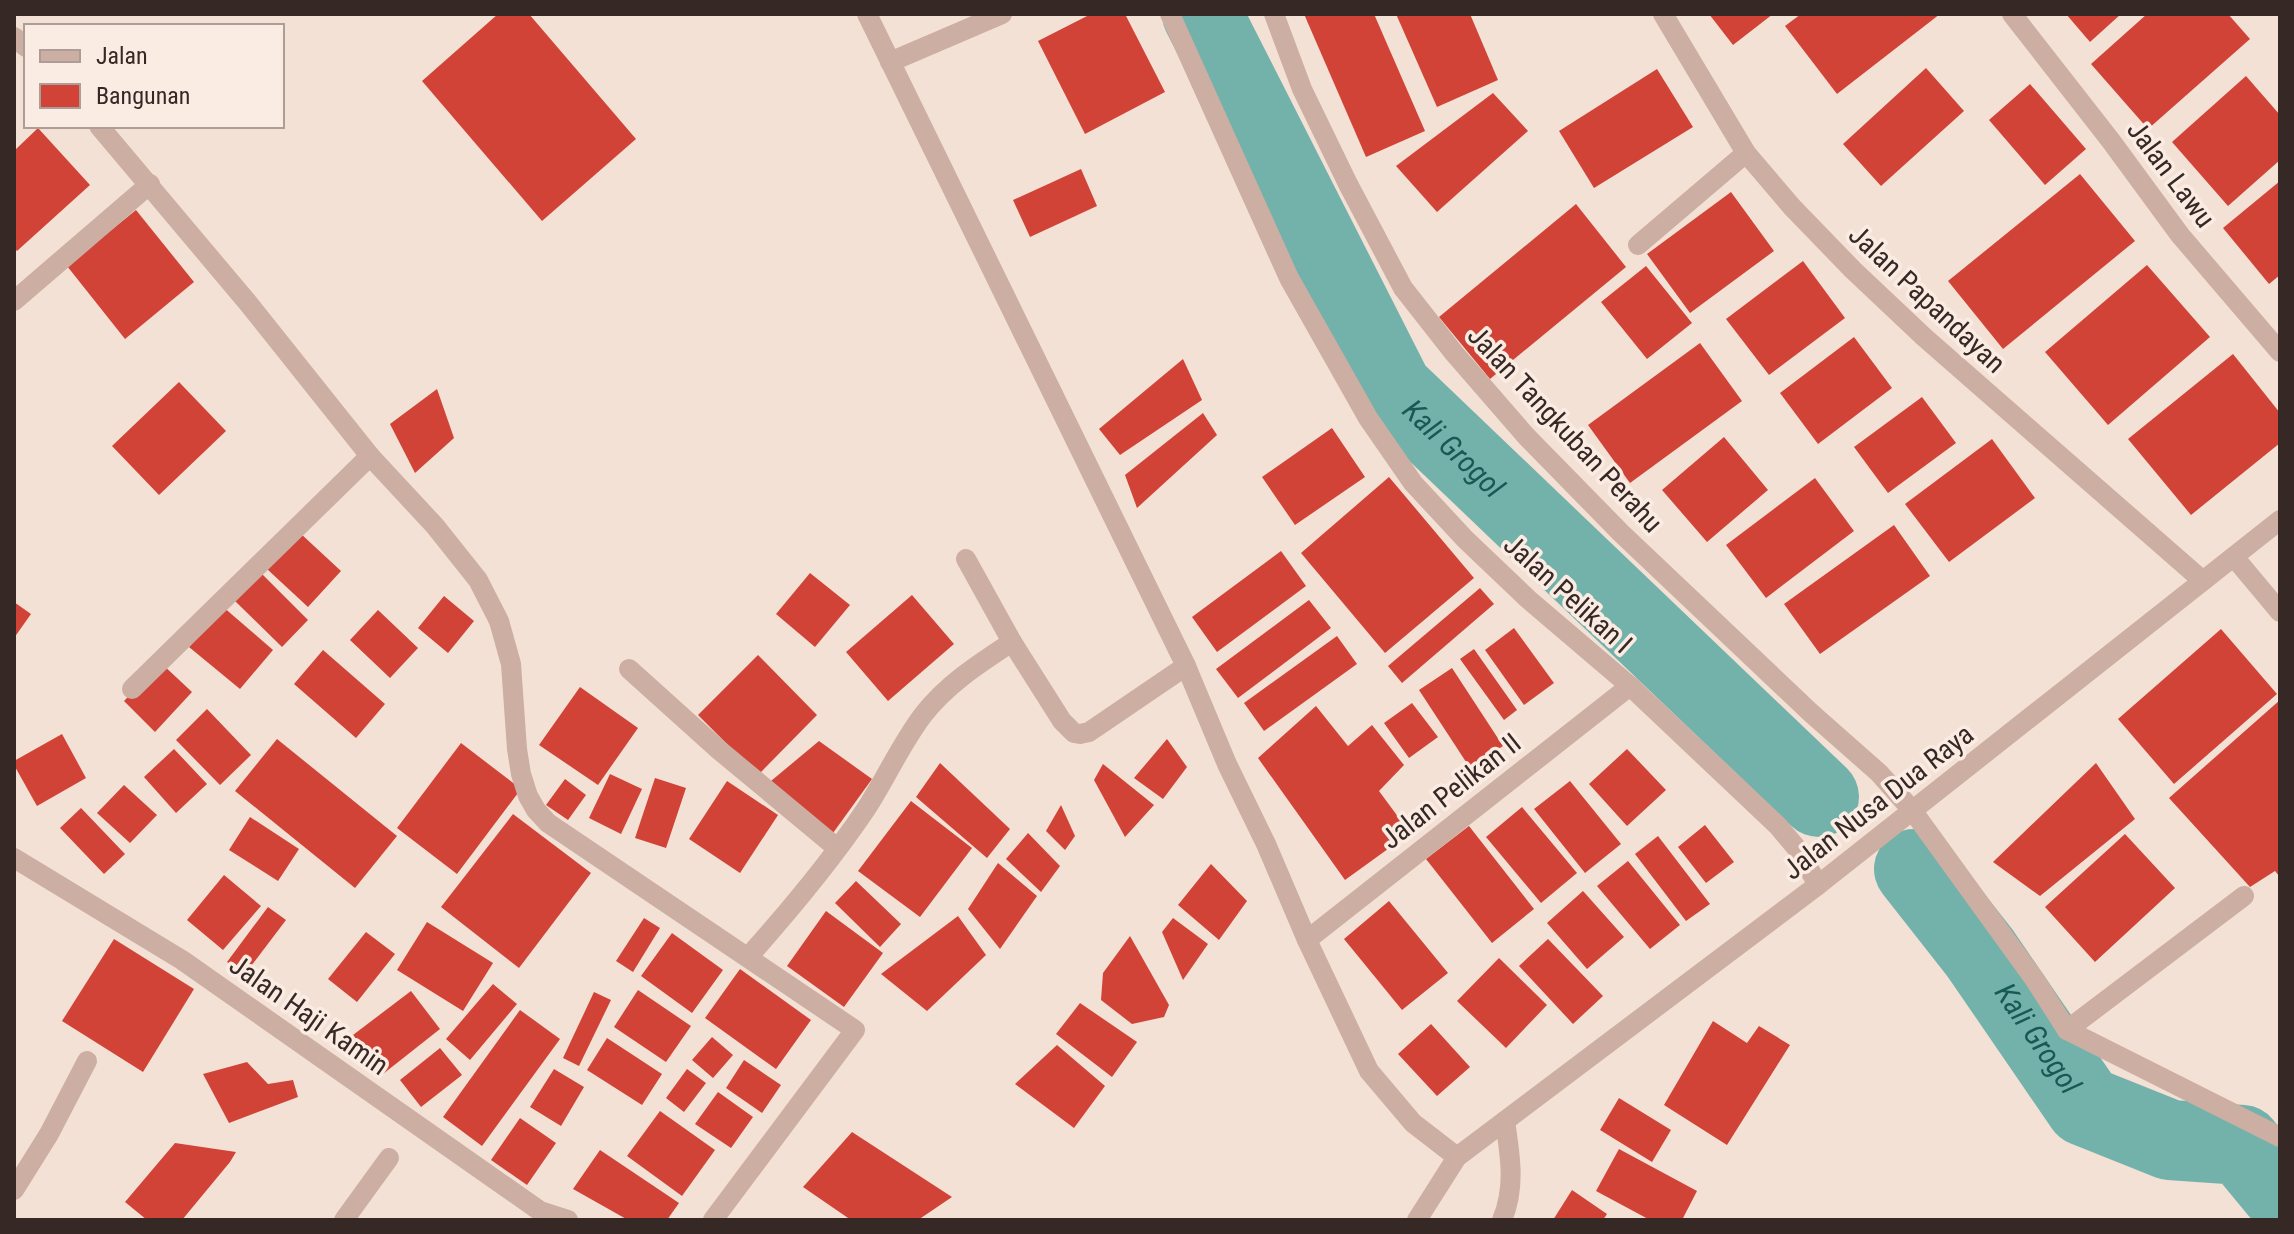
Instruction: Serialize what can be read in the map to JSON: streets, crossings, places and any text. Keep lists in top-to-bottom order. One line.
{"streets":{"street":["Jalan Lawu","Jalan Papandayan","Jalan Tangkuban Perahu","Jalan Pelikan I","Jalan Pelikan II","Jalan Nusa Dua Raya","Jalan Haji Kamin"]},"crossings":[["Jalan Papandayan","Jalan Nusa Dua Raya"],["Jalan Tangkuban Perahu","Jalan Nusa Dua Raya"],["Jalan Pelikan I","Jalan Pelikan II"],["Jalan Pelikan I","Jalan Nusa Dua Raya"]],"water":["Kali Grogol"],"legend":["Jalan","Bangunan"]}
